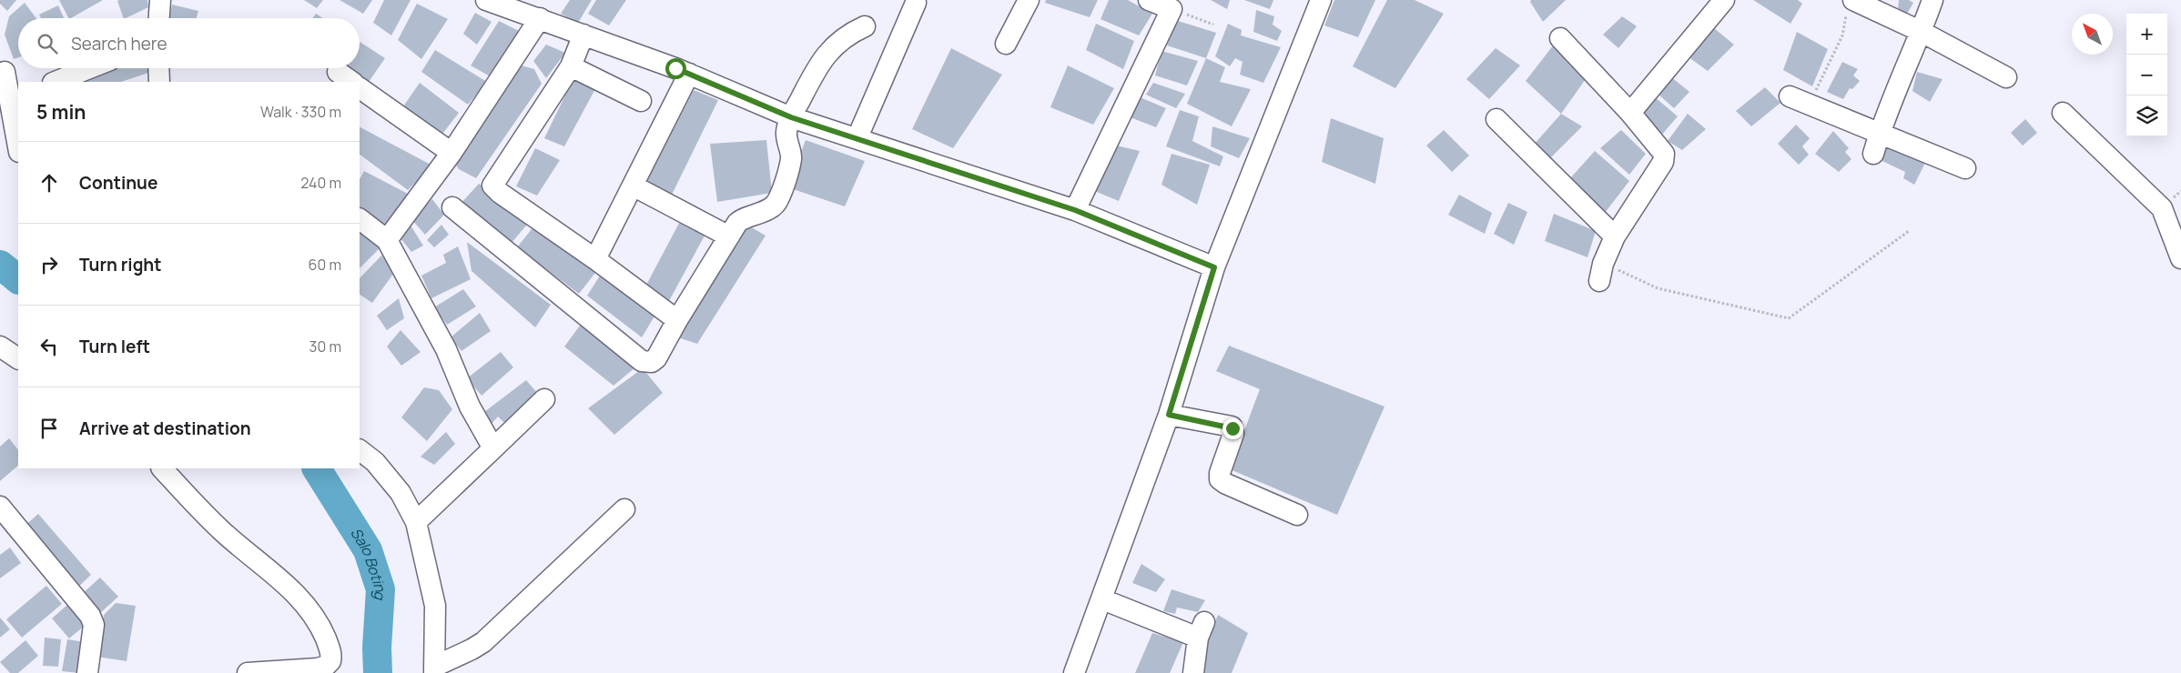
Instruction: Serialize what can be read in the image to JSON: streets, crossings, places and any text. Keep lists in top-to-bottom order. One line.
{"water":["Salo Boting"],"north":"top left","page":{"map_buttons":["+","−"],"search":"Search here","heading":["5 min","Walk · 330 m"],"list":[["Continue","240 m"],["Turn right","60 m"],["Turn left","30 m"],"Arrive at destination"]}}
